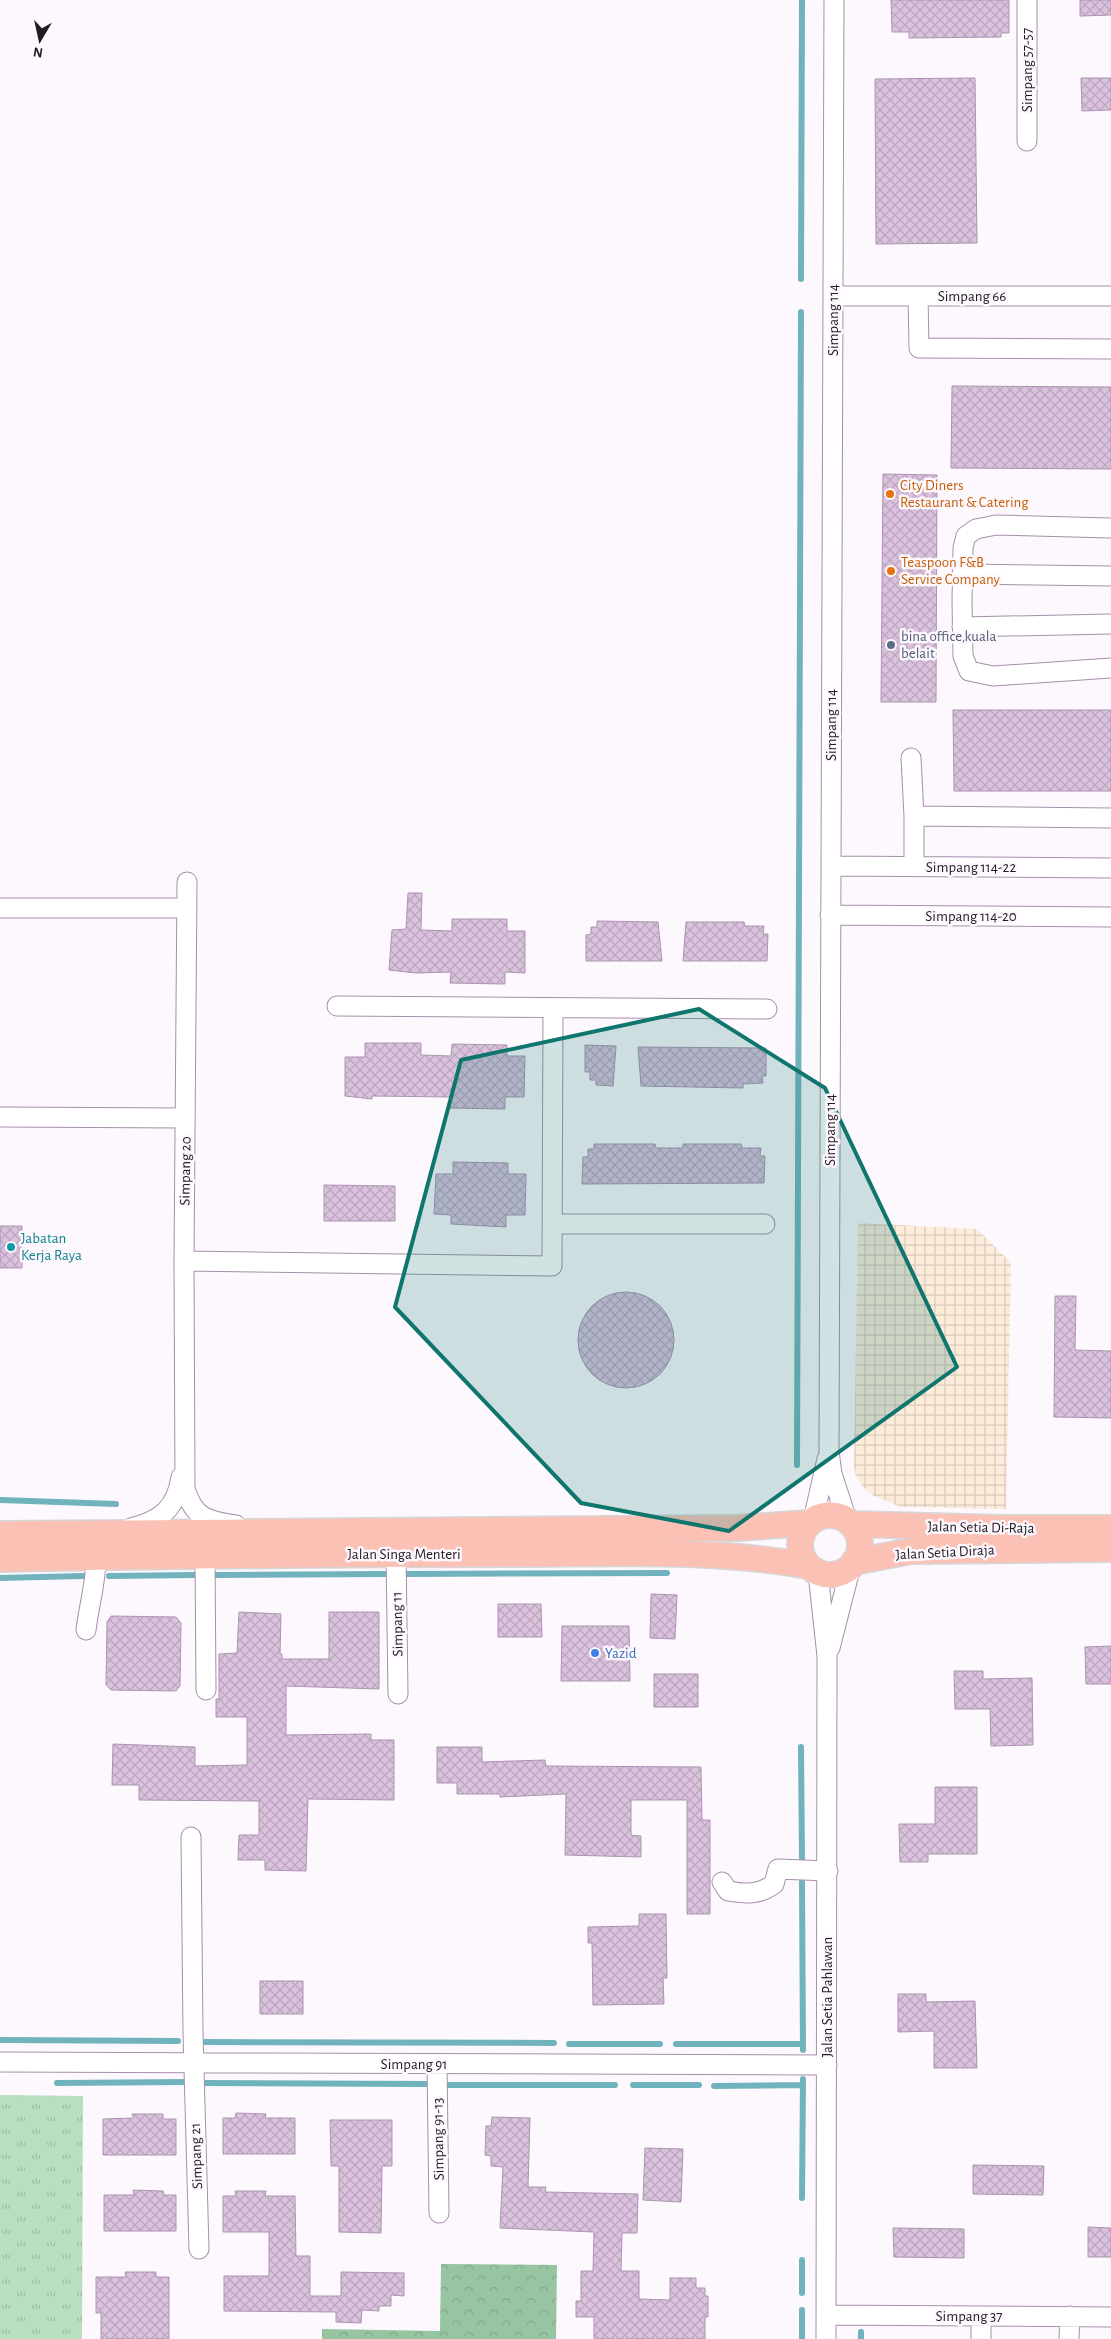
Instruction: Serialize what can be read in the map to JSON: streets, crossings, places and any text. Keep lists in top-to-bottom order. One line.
{"streets":{"main road":["Jalan Setia Di-Raja","Jalan Setia Diraja","Jalan Singa Menteri"],"street":["Simpang 57-57","Simpang 66","Simpang 114","Simpang 114-22","Simpang 114-20","Simpang 20","Simpang 11","Jalan Setia Pahlawan","Simpang 91","Simpang 91-13","Simpang 21","Simpang 37"]},"crossings":[["Simpang 66","Simpang 114"],["Simpang 114","Simpang 114-22"],["Simpang 114","Simpang 114-20"],["Simpang 114","Jalan Setia Di-Raja"],["Simpang 114","Jalan Setia Diraja"],["Simpang 114","Jalan Singa Menteri"],["Simpang 114","Jalan Setia Pahlawan"],["Jalan Setia Di-Raja","Jalan Setia Diraja"],["Jalan Setia Di-Raja","Jalan Singa Menteri"],["Jalan Setia Di-Raja","Jalan Setia Pahlawan"],["Jalan Setia Diraja","Jalan Singa Menteri"],["Jalan Setia Diraja","Jalan Setia Pahlawan"],["Jalan Singa Menteri","Simpang 11"],["Jalan Singa Menteri","Jalan Setia Pahlawan"],["Jalan Setia Pahlawan","Simpang 91"],["Jalan Setia Pahlawan","Simpang 37"],["Simpang 91","Simpang 91-13"],["Simpang 91","Simpang 21"]],"places":["City Diners Restaurant & Catering","Teaspoon F&B Service Company","bina office,kuala belait","Jabatan Kerja Raya","Yazid"],"north":"bottom"}
